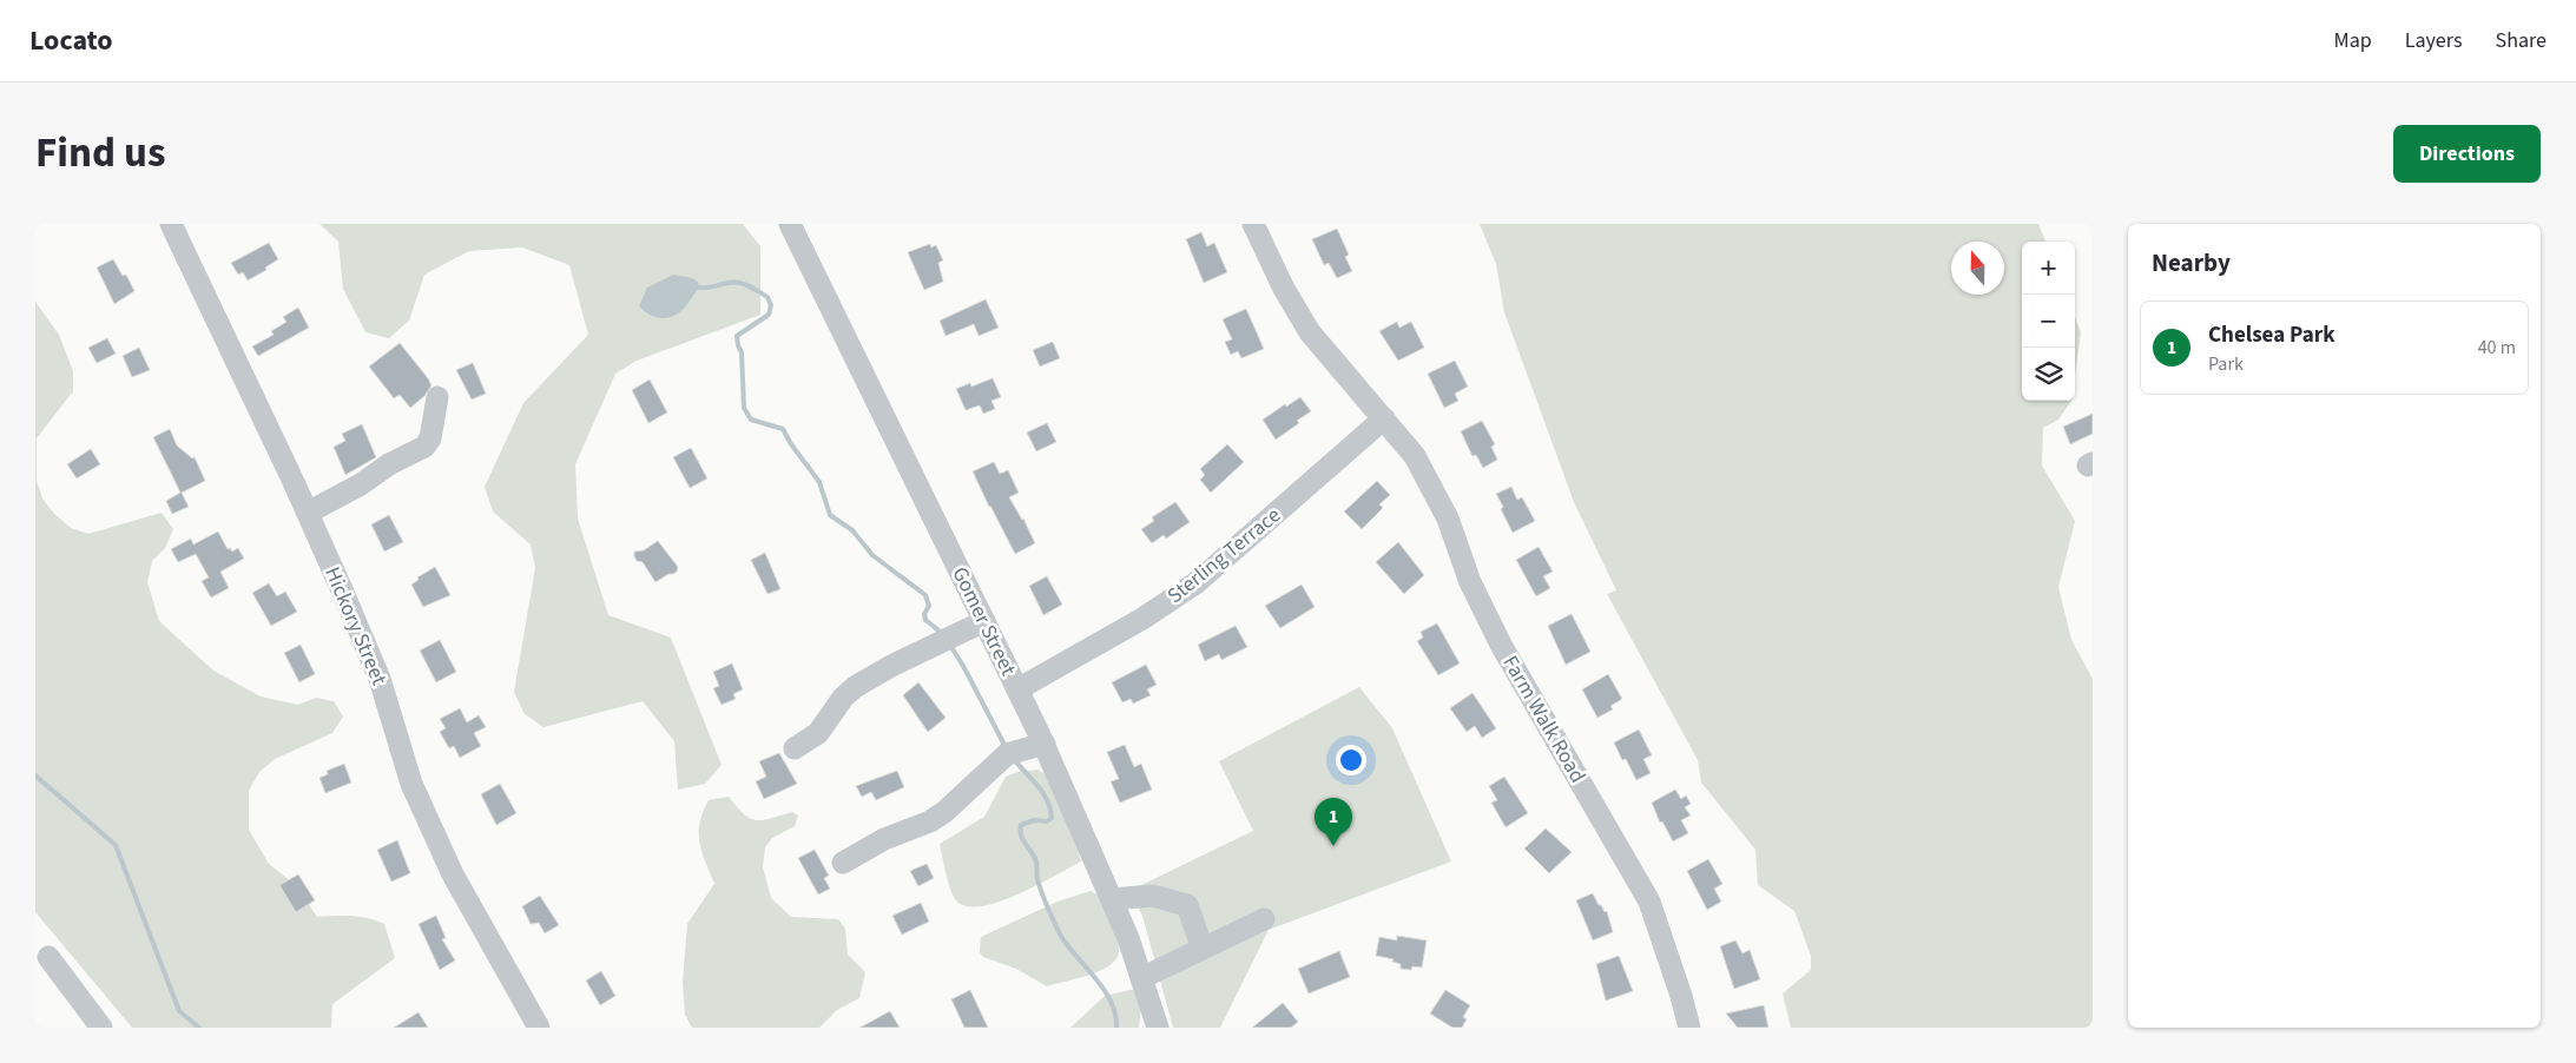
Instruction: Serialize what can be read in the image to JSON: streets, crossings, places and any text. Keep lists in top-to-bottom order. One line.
{"streets":{"street":["Sterling Terrace","Gomer Street","Hickory Street","Farm Walk Road"]},"crossings":[["Sterling Terrace","Gomer Street"],["Sterling Terrace","Farm Walk Road"]],"north":"top","page":{"header":"Locato","nav":["Map","Layers","Share"],"title":"Find us","buttons":"Directions","heading":"Nearby","map_buttons":["+","−"],"list":[{"mark":"1","name":"Chelsea Park","note":"Park","value":"40 m"}],"pins":"1"}}
